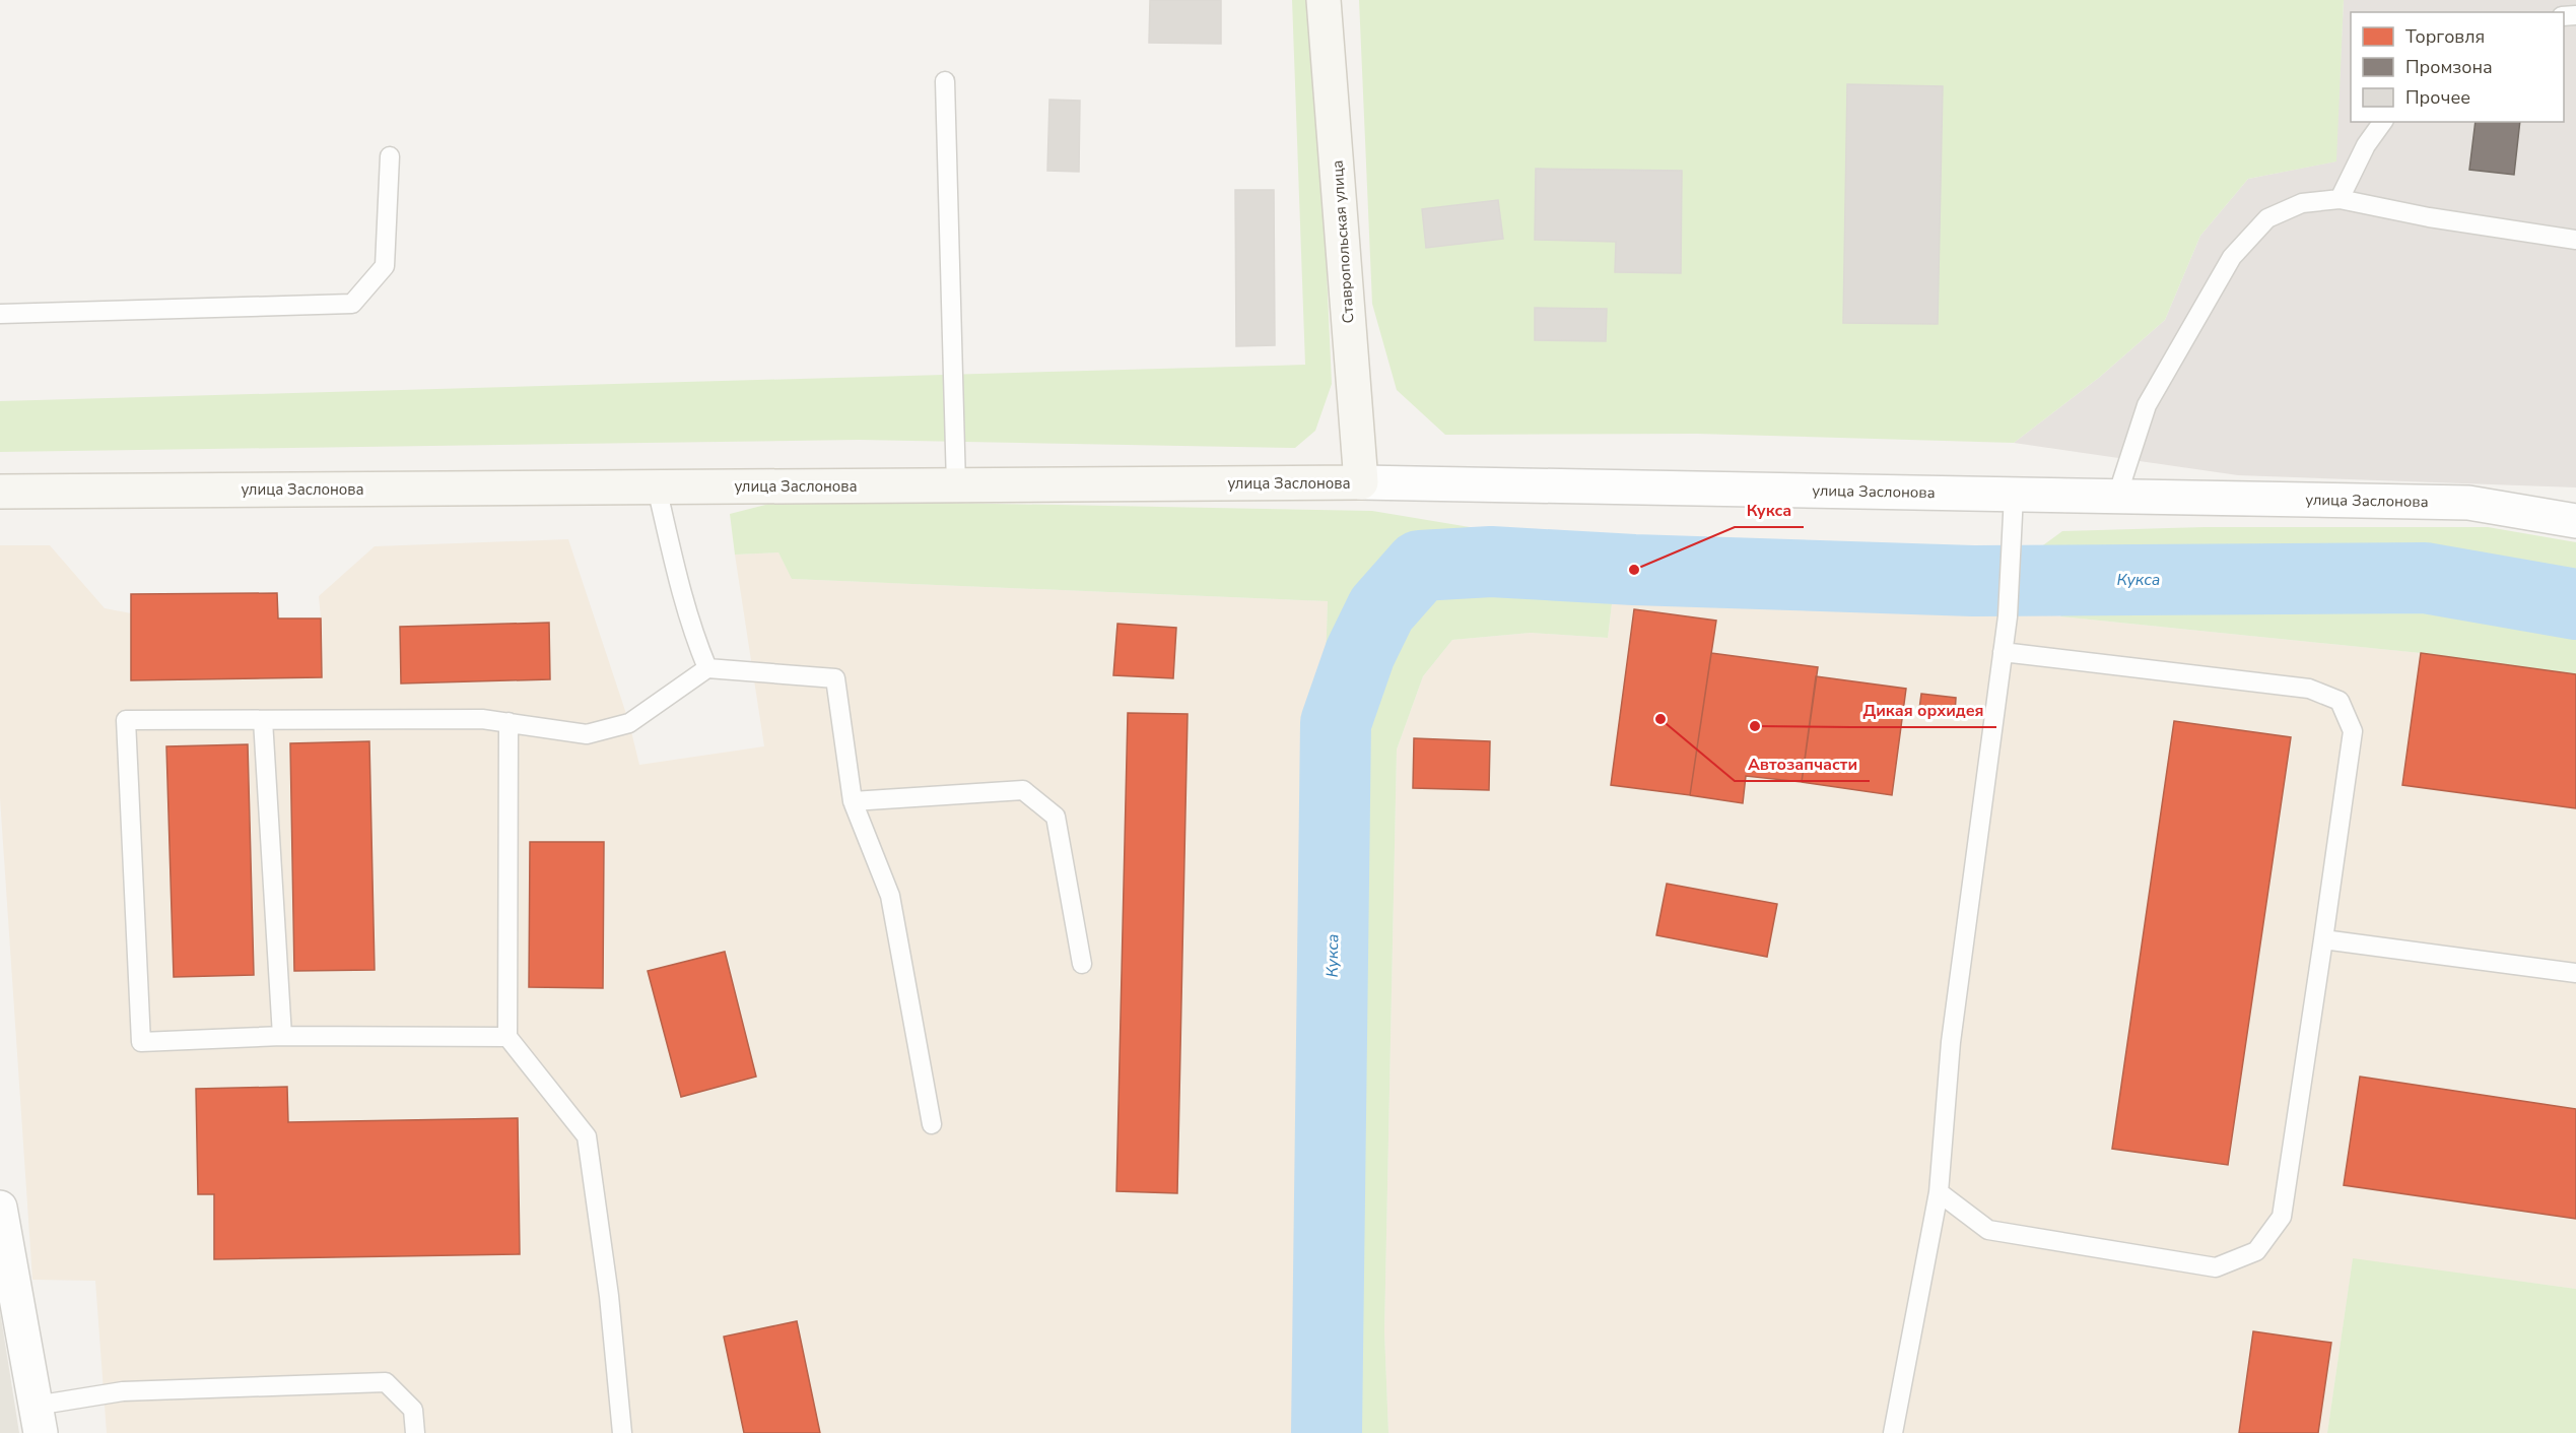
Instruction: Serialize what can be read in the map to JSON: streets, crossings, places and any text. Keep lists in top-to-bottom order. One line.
{"streets":{"street":["Ставропольская улица","улица Заслонова"]},"crossings":[["Ставропольская улица","улица Заслонова"]],"water":["Кукса"],"places":["Кукса","Автозапчасти","Дикая орхидея"],"legend":["Торговля","Промзона","Прочее"]}
